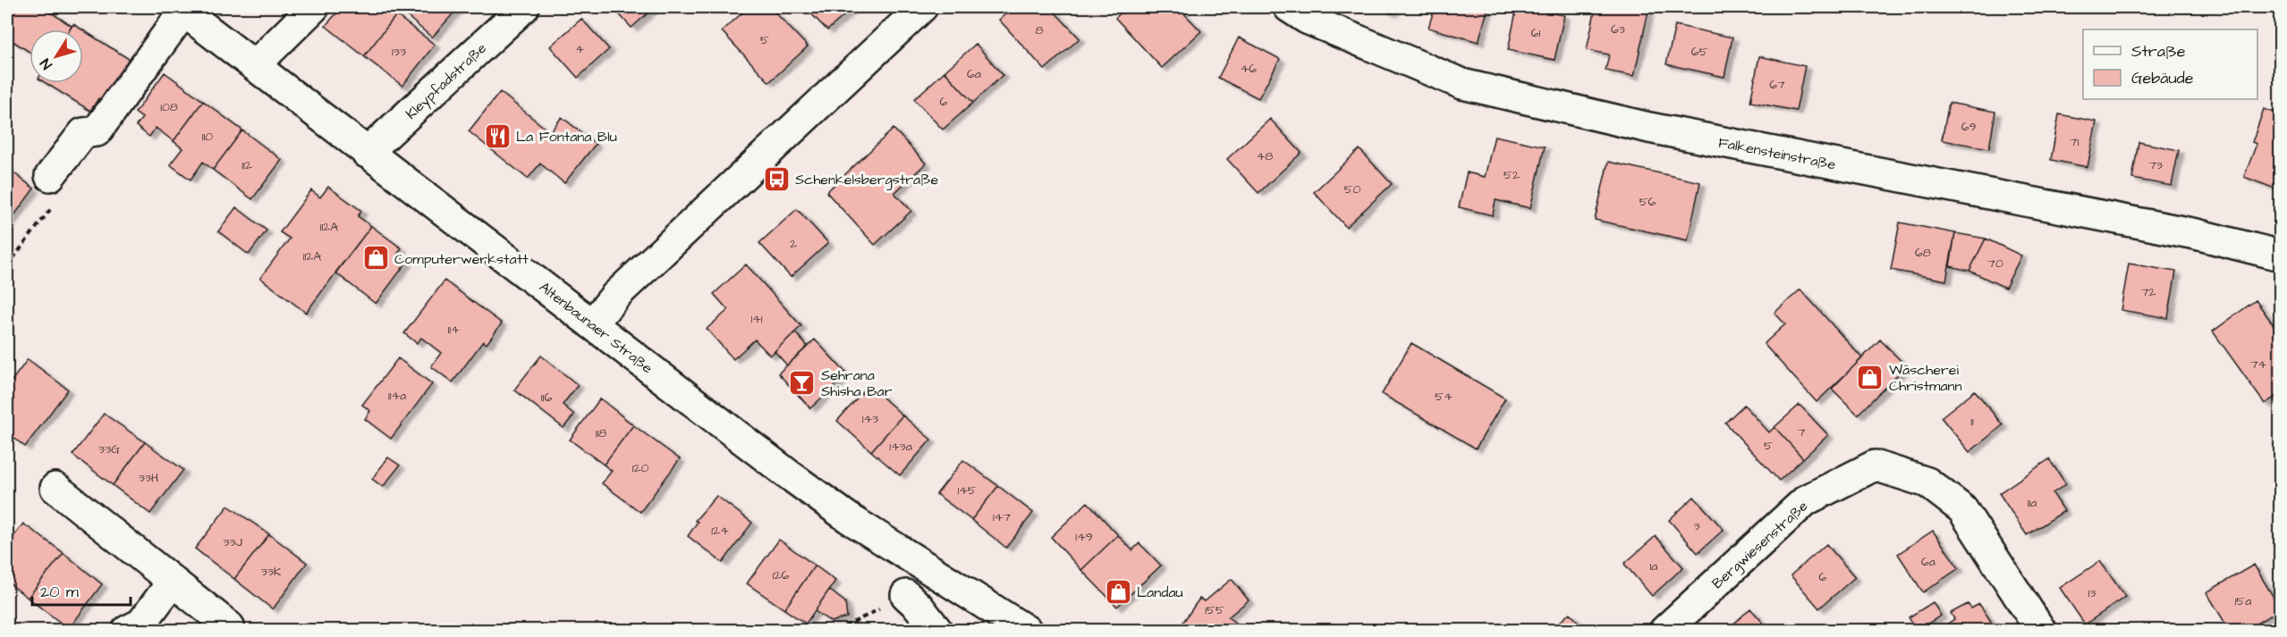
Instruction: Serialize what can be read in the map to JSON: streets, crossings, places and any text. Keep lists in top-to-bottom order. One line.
{"streets":{"street":["Kleypfadstraße","Falkensteinstraße","Altenbaunaer Straße","Bergwiesenstraße"]},"crossings":[["Kleypfadstraße","Altenbaunaer Straße"]],"places":{"restaurant":["La Fontana Blu"],"bus stop":["Schenkelsbergstraße"],"shop":["Computerwerkstatt","Wäscherei Christmann","Landau"],"bar":["Sehrana Shisha Bar"]},"house_numbers":["63","8","61","5","4","133","65","46","6a","67","6","108","69","110","71","48","112","73","52","50","56","112A","2","68","112A","70","72","141","114","74","114a","54","116","143","11","7","118","5","143a","33G","120","33H","145","11a","147","3","124","149","33J","6a","1a","33K","126","6","13","15a","155"],"legend":["Straße","Gebäude"],"scale_bar":"20 m","north":"bottom left"}
